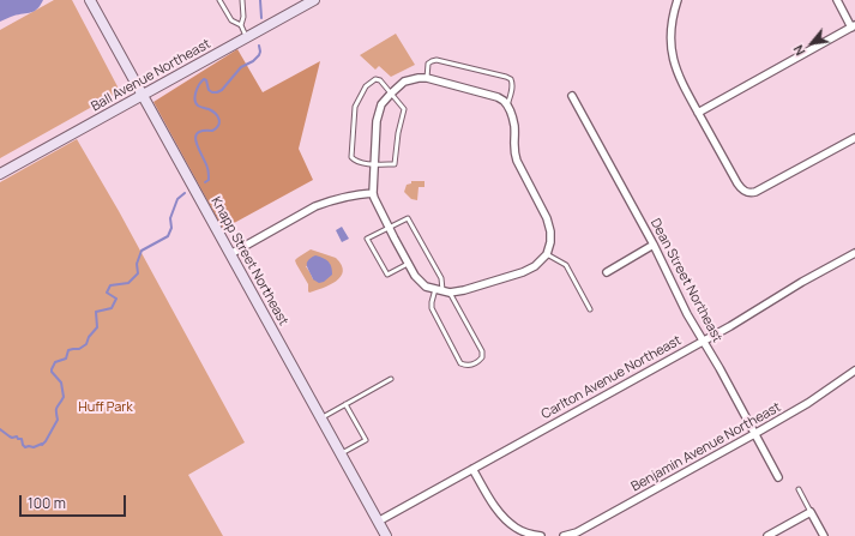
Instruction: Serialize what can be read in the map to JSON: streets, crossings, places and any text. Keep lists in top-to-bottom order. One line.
{"streets":{"main road":["Ball Avenue Northeast","Knapp Street Northeast"],"street":["Dean Street Northeast","Carlton Avenue Northeast","Benjamin Avenue Northeast"]},"crossings":[["Ball Avenue Northeast","Knapp Street Northeast"],["Knapp Street Northeast","Carlton Avenue Northeast"],["Dean Street Northeast","Carlton Avenue Northeast"],["Dean Street Northeast","Benjamin Avenue Northeast"]],"parks":["Huff Park"],"scale_bar":"100 m","north":"bottom left"}
